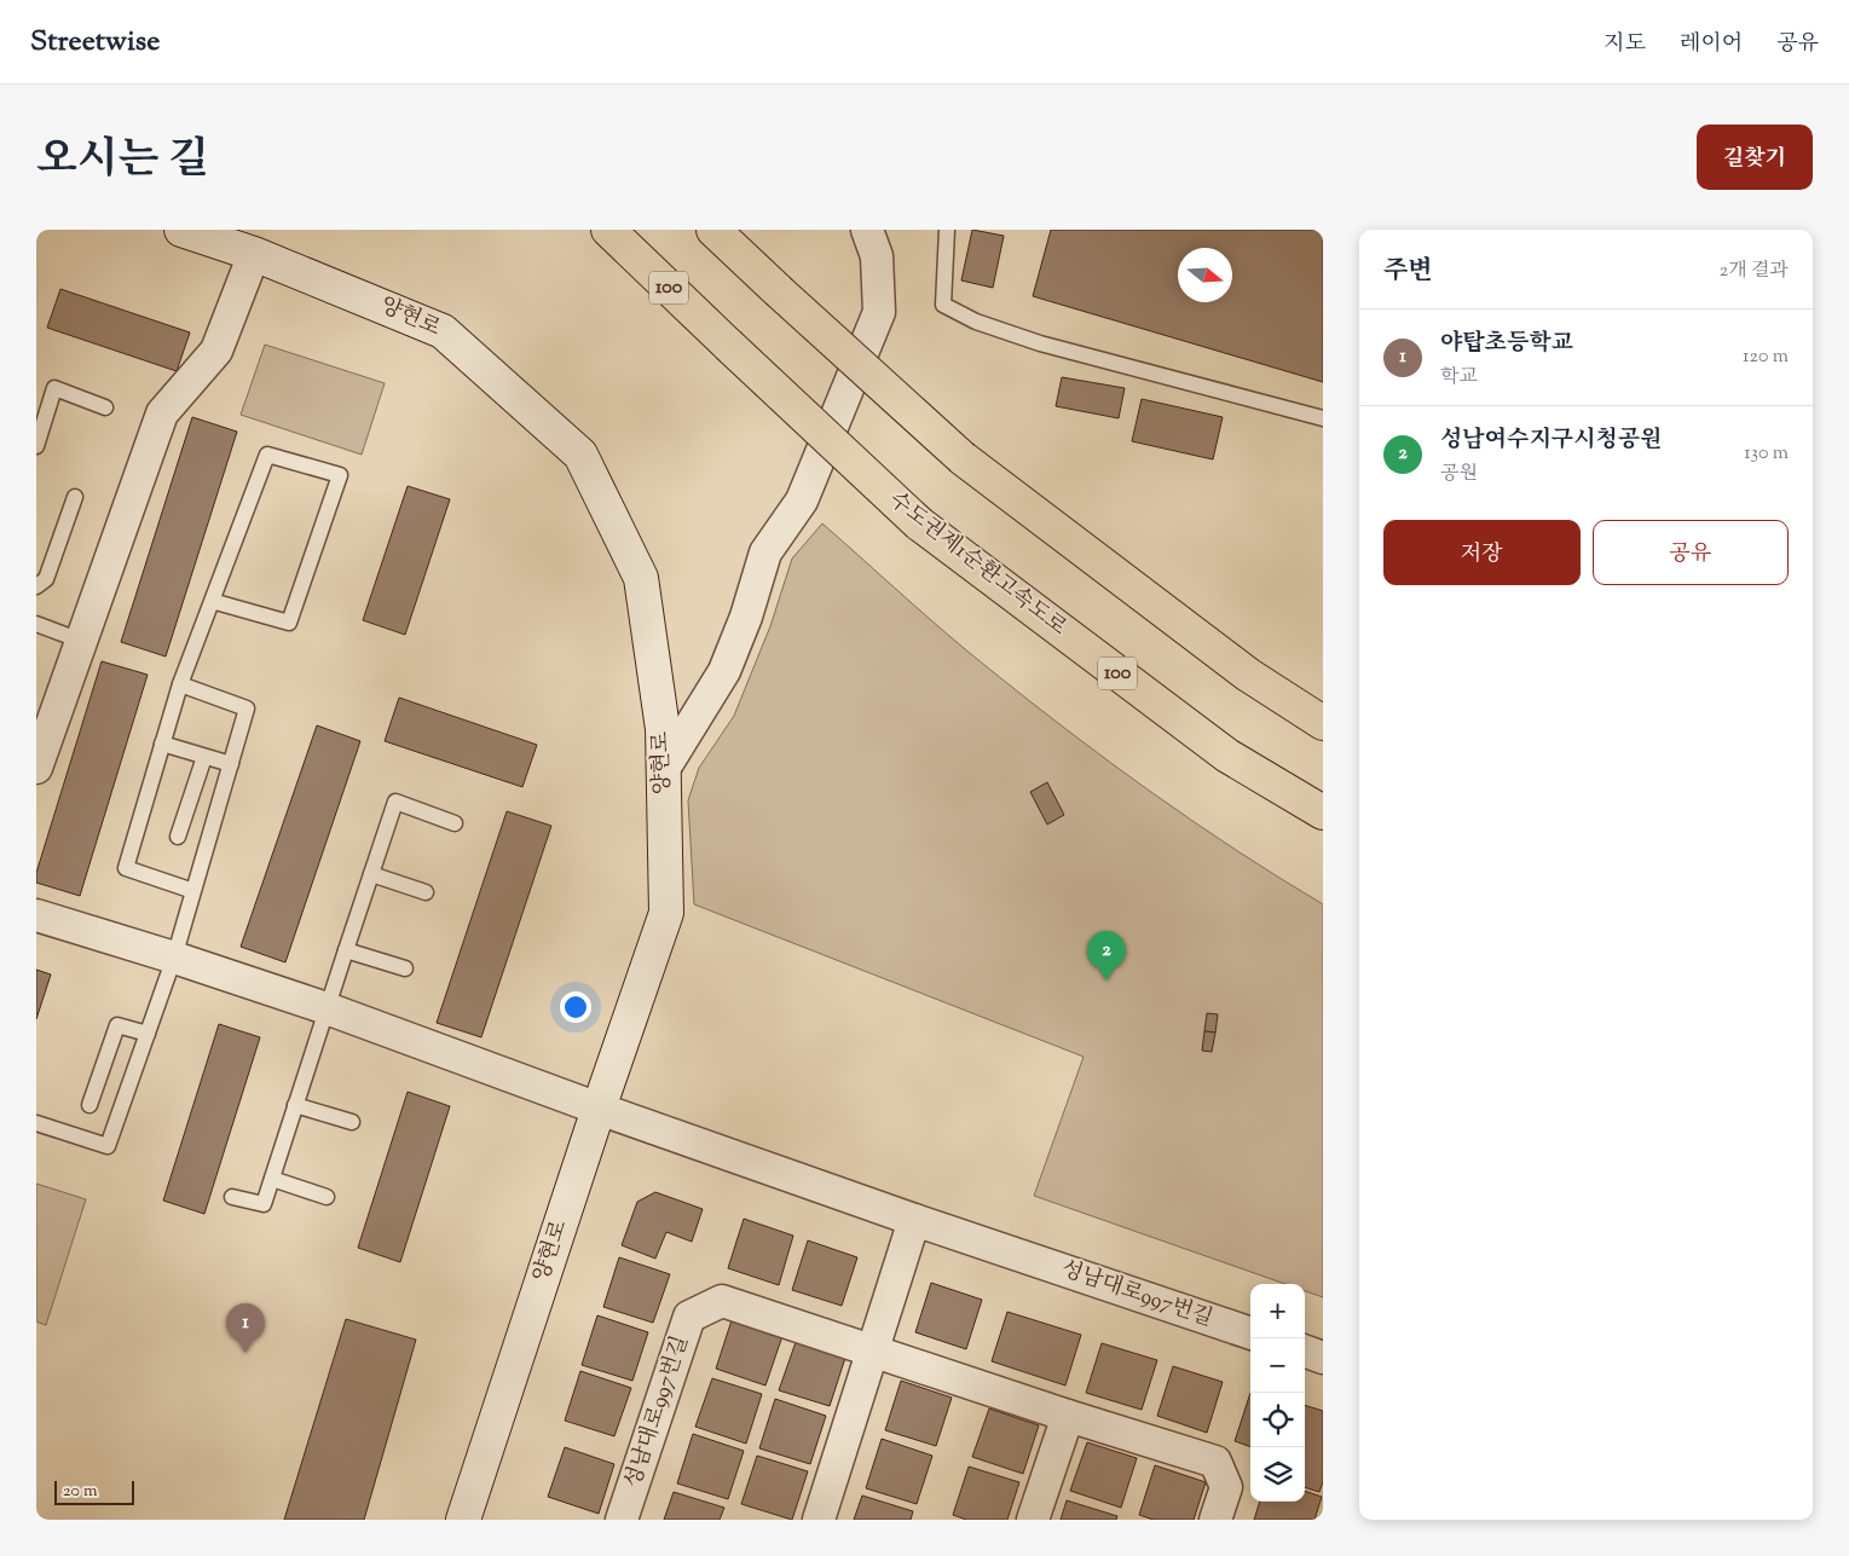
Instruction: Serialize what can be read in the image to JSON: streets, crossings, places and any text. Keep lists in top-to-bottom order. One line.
{"streets":{"highway":["100","수도권제1순환고속도로"],"main road":["양현로"],"street":["성남대로997번길"]},"crossings":[["양현로","성남대로997번길"]],"scale_bar":"20 m","north":"right","page":{"header":"Streetwise","nav":["지도","레이어","공유"],"title":"오시는 길","buttons":["길찾기",["저장","공유"]],"heading":["주변","2개 결과"],"list":[{"mark":"1","name":"야탑초등학교","note":"학교","value":"120 m"},{"mark":"2","name":"성남여수지구시청공원","note":"공원","value":"130 m"}],"pins":["2","1"],"map_buttons":["+","−"],"scale":"20 m"}}
